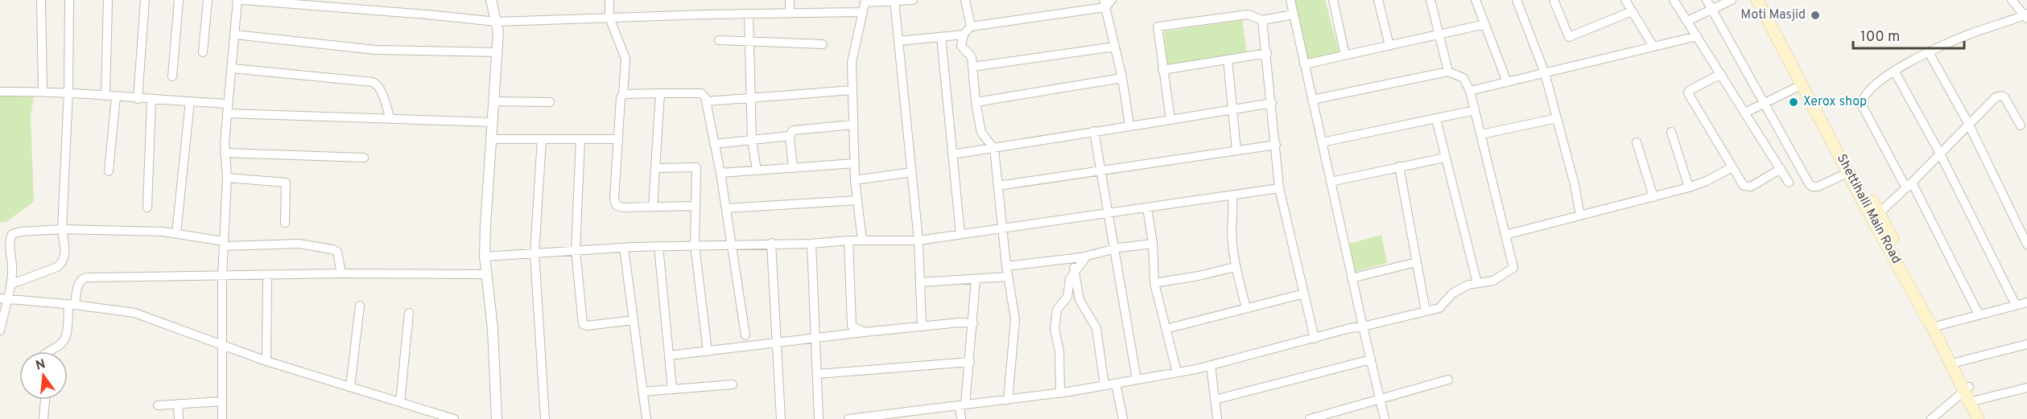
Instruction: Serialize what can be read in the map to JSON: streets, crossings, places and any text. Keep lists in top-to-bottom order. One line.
{"streets":{"main road":["Shettihalli Main Road"]},"places":["Moti Masjid","Xerox shop"],"scale_bar":"100 m","north":"top"}
